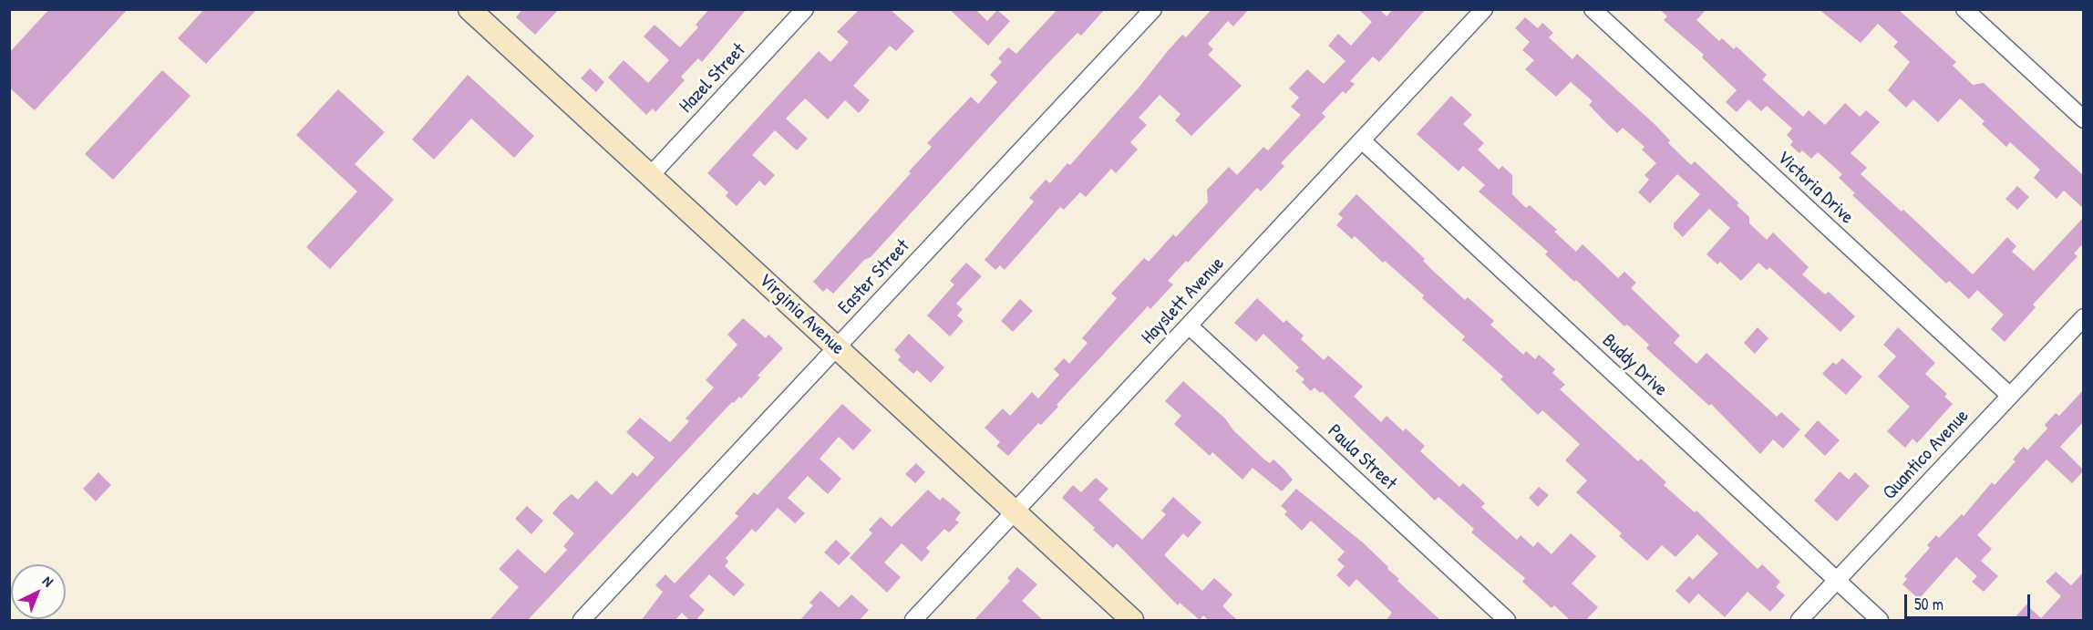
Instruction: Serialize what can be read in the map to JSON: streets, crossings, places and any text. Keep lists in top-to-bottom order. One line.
{"streets":{"street":["Hazel Street","Victoria Drive","Easter Street","Hayslett Avenue","Virginia Avenue","Buddy Drive","Quantico Avenue","Paula Street"]},"crossings":[["Hazel Street","Virginia Avenue"],["Victoria Drive","Quantico Avenue"],["Easter Street","Virginia Avenue"],["Hayslett Avenue","Virginia Avenue"],["Hayslett Avenue","Buddy Drive"],["Hayslett Avenue","Paula Street"],["Buddy Drive","Quantico Avenue"]],"scale_bar":"50 m","north":"top right"}
